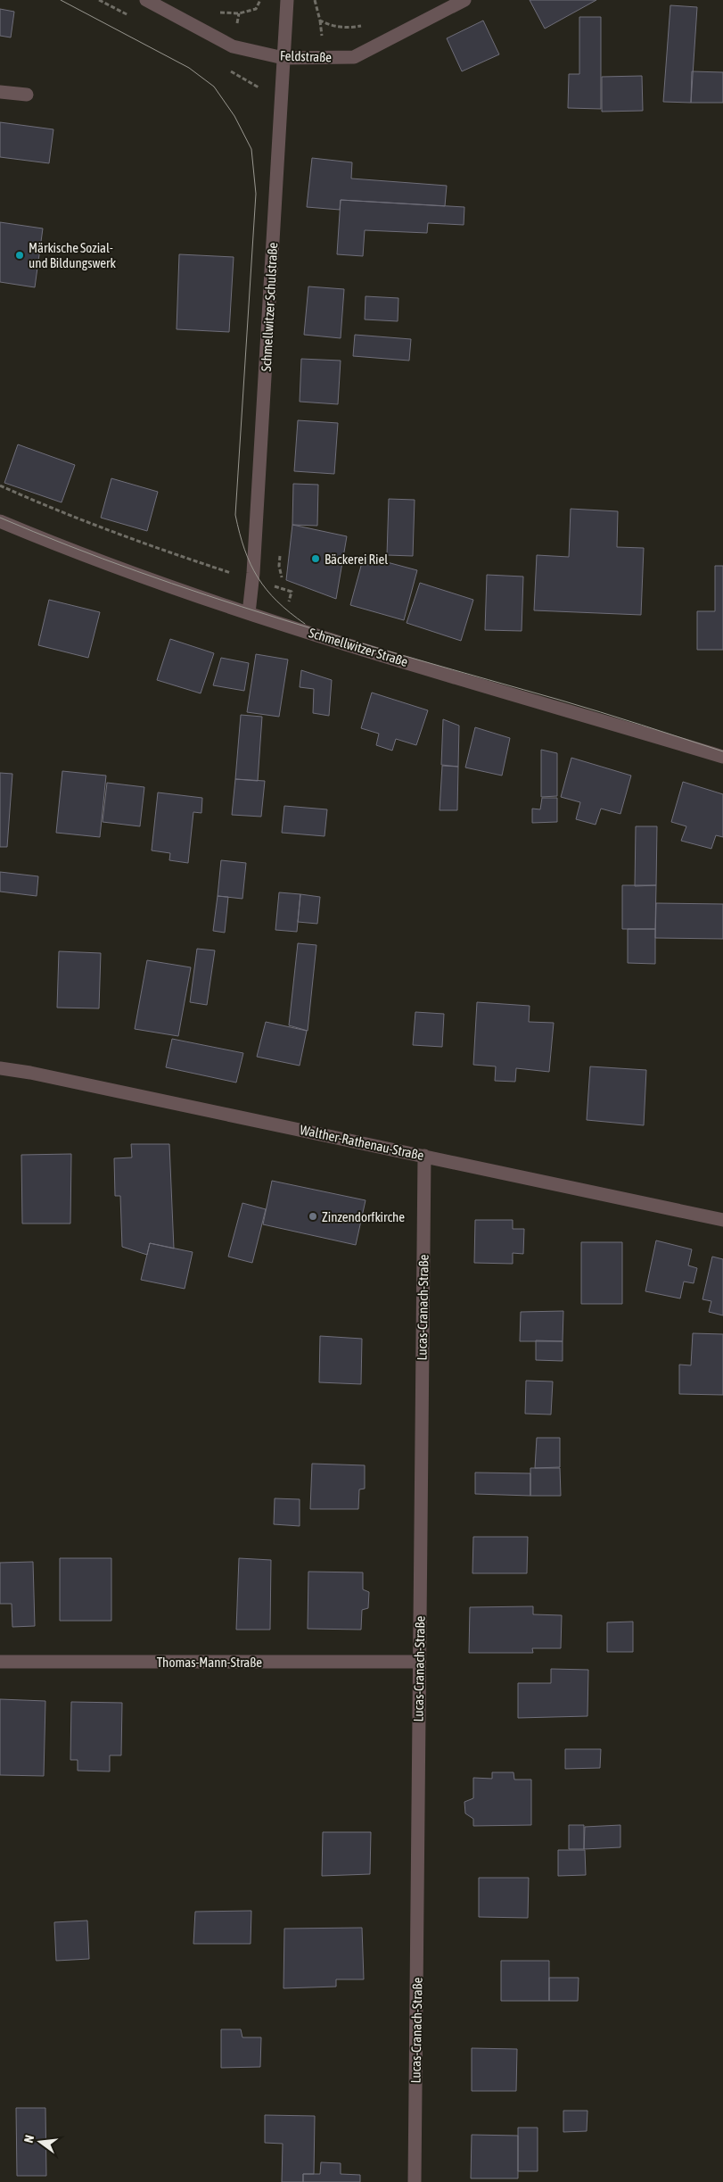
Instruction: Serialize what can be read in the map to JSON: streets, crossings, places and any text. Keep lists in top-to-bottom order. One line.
{"streets":{"street":["Feldstraße","Schmellwitzer Schulstraße","Schmellwitzer Straße","Walther-Rathenau-Straße","Lucas-Cranach-Straße","Thomas-Mann-Straße"]},"crossings":[["Feldstraße","Schmellwitzer Schulstraße"],["Schmellwitzer Schulstraße","Schmellwitzer Straße"],["Walther-Rathenau-Straße","Lucas-Cranach-Straße"],["Lucas-Cranach-Straße","Thomas-Mann-Straße"]],"places":["Märkische Sozial- und Bildungswerk","Bäckerei Riel","Zinzendorfkirche"],"north":"left"}
